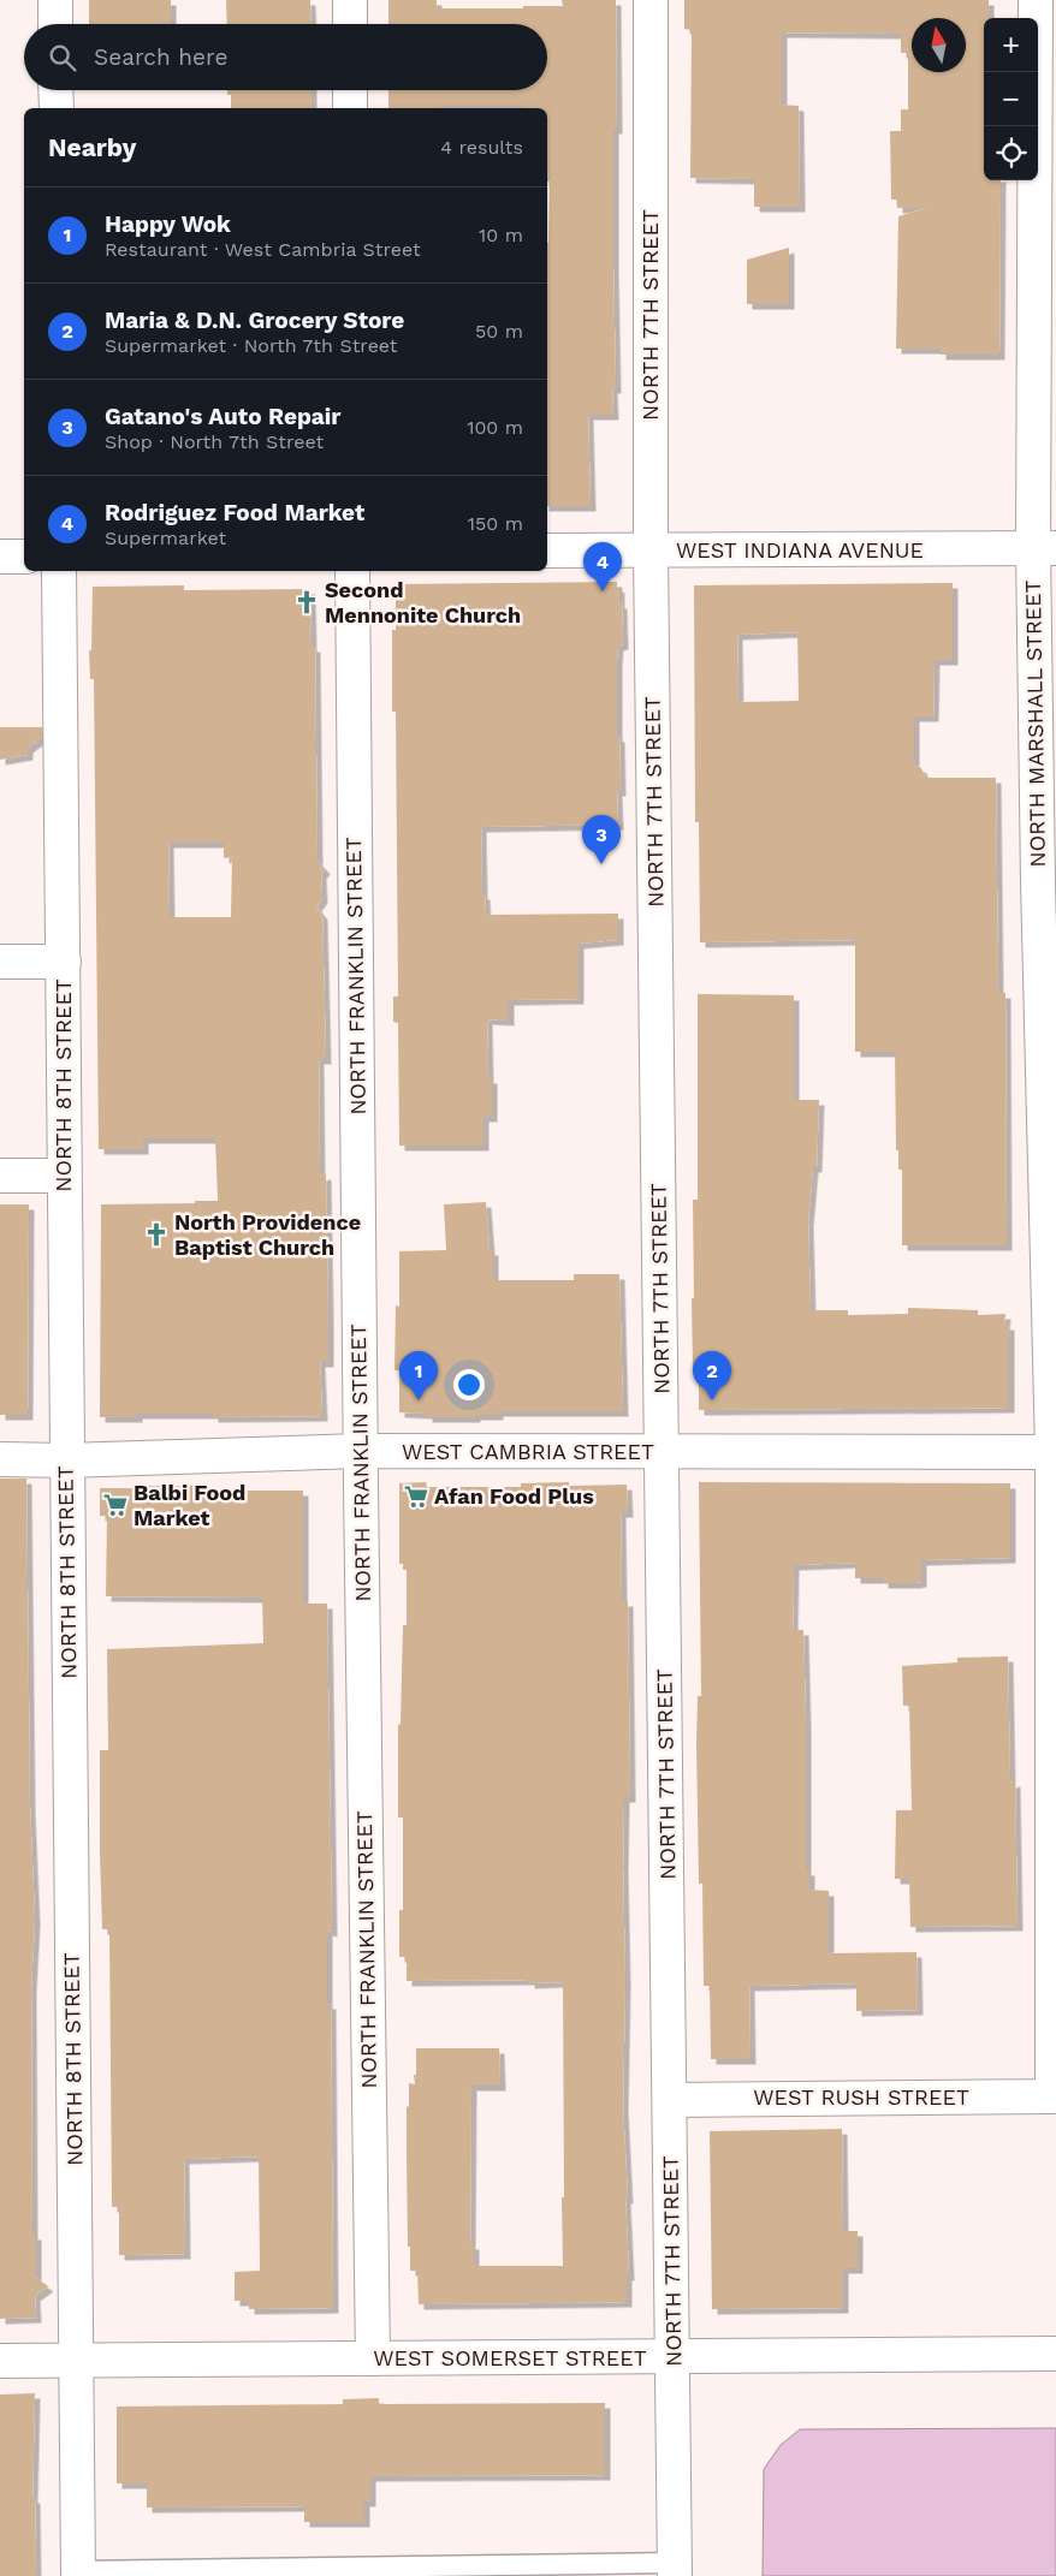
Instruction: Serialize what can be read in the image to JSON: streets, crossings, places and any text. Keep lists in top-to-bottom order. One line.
{"streets":{"street":["NORTH 7TH STREET","WEST INDIANA AVENUE","NORTH MARSHALL STREET","NORTH FRANKLIN STREET","NORTH 8TH STREET","WEST CAMBRIA STREET","WEST RUSH STREET","WEST SOMERSET STREET"]},"crossings":[["NORTH 7TH STREET","WEST INDIANA AVENUE"],["NORTH 7TH STREET","WEST CAMBRIA STREET"],["NORTH 7TH STREET","WEST RUSH STREET"],["NORTH 7TH STREET","WEST SOMERSET STREET"],["WEST INDIANA AVENUE","NORTH MARSHALL STREET"],["NORTH MARSHALL STREET","WEST CAMBRIA STREET"],["NORTH MARSHALL STREET","WEST RUSH STREET"],["NORTH FRANKLIN STREET","WEST CAMBRIA STREET"],["NORTH FRANKLIN STREET","WEST SOMERSET STREET"],["NORTH 8TH STREET","WEST CAMBRIA STREET"],["NORTH 8TH STREET","WEST SOMERSET STREET"]],"places":{"church":["Second Mennonite Church","North Providence Baptist Church"],"supermarket":["Afan Food Plus","Balbi Food Market"]},"north":"top","page":{"map_buttons":["+","−"],"search":"Search here","heading":["Nearby","4 results"],"list":[{"mark":"1","name":"Happy Wok","note":"Restaurant · West Cambria Street","value":"10 m"},{"mark":"2","name":"Maria & D.N. Grocery Store","note":"Supermarket · North 7th Street","value":"50 m"},{"mark":"3","name":"Gatano's Auto Repair","note":"Shop · North 7th Street","value":"100 m"},{"mark":"4","name":"Rodriguez Food Market","note":"Supermarket","value":"150 m"}],"pins":["4","3","1","2"]}}
